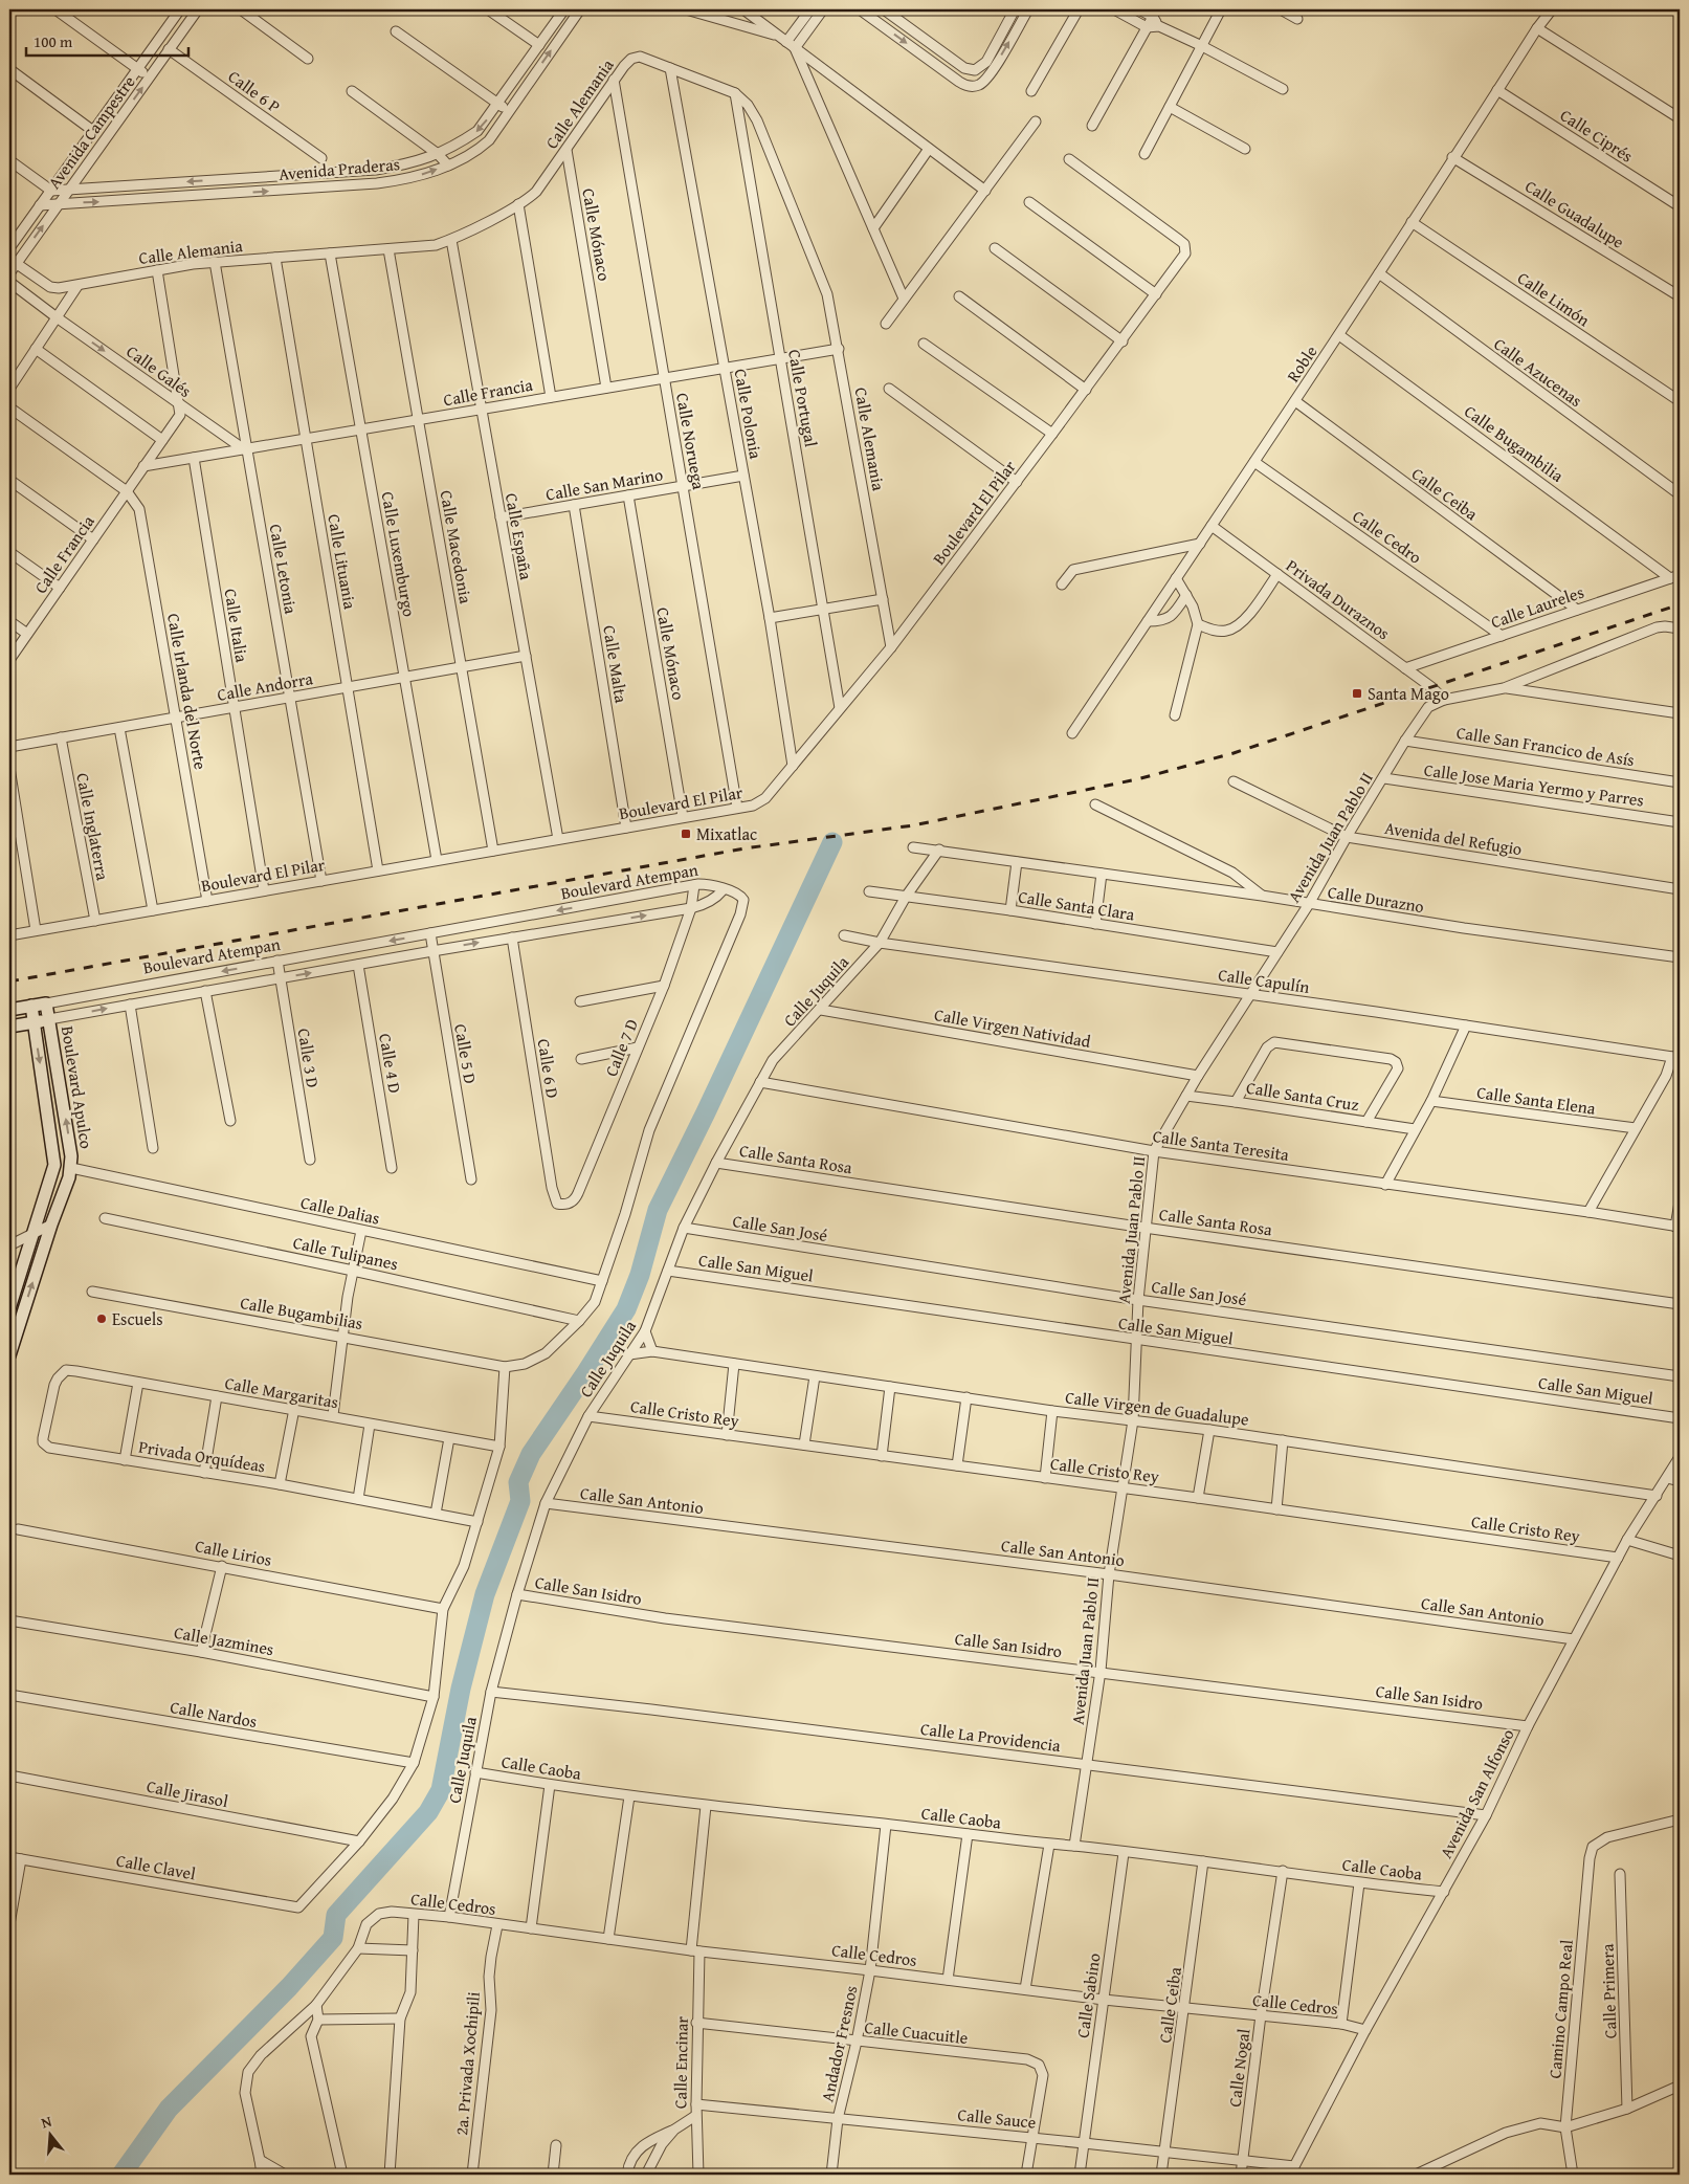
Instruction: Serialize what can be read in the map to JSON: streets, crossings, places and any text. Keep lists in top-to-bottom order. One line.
{"streets":{"street":["Calle 6 P","Calle Alemania","Avenida Campestre","Calle Ciprés","Avenida Praderas","Calle Guadalupe","Calle Mónaco","Calle Limón","Roble","Calle Galés","Calle Azucenas","Calle Francia","Calle Portugal","Calle Polonia","Calle Noruega","Calle Bugambilia","Calle San Marino","Calle Ceiba","Boulevard El Pilar","Calle España","Calle Cedro","Calle Macedonia","Calle Luxemburgo","Calle Lituania","Calle Letonia","Privada Duraznos","Calle Laureles","Calle Italia","Calle Malta","Calle Andorra","Calle Irlanda del Norte","Calle San Francico de Asís","Calle Jose Maria Yermo y Parres","Calle Inglaterra","Avenida Juan Pablo II","Avenida del Refugio","Boulevard Atempan","Calle Durazno","Calle Santa Clara","Calle Capulín","Calle Juquila","Calle Virgen Natividad","Calle 7 D","Calle 5 D","Calle 3 D","Calle 4 D","Calle 6 D","Boulevard Apulco","Calle Santa Cruz","Calle Santa Elena","Calle Santa Teresita","Calle Santa Rosa","Calle Dalias","Calle San José","Calle Tulipanes","Calle San Miguel","Calle Bugambilias","Calle Margaritas","Calle Virgen de Guadalupe","Calle Cristo Rey","Privada Orquídeas","Calle San Antonio","Calle Lirios","Calle San Isidro","Calle Jazmines","Calle Nardos","Calle La Providencia","Calle Caoba","Calle Jirasol","Avenida San Alfonso","Calle Clavel","Calle Cedros","Calle Primera","Calle Sabino","Camino Campo Real","Calle Cuacuitle","Andador Fresnos","Calle Encinar","2a. Privada Xochipili","Calle Nogal","Calle Sauce"]},"crossings":[["Calle 6 P","Avenida Campestre"],["Calle Alemania","Avenida Campestre"],["Calle Alemania","Calle Mónaco"],["Calle Alemania","Calle Francia"],["Calle Alemania","Calle Portugal"],["Calle Alemania","Calle Polonia"],["Calle Alemania","Calle Noruega"],["Calle Alemania","Boulevard El Pilar"],["Calle Alemania","Calle España"],["Calle Alemania","Calle Macedonia"],["Calle Alemania","Calle Luxemburgo"],["Calle Alemania","Calle Lituania"],["Calle Alemania","Calle Letonia"],["Avenida Campestre","Avenida Praderas"],["Calle Ciprés","Roble"],["Calle Guadalupe","Roble"],["Calle Mónaco","Calle Francia"],["Calle Mónaco","Calle San Marino"],["Calle Mónaco","Boulevard El Pilar"],["Calle Limón","Roble"],["Roble","Calle Azucenas"],["Roble","Calle Bugambilia"],["Roble","Calle Ceiba"],["Roble","Calle Cedro"],["Roble","Privada Duraznos"],["Calle Galés","Calle Francia"],["Calle Galés","Calle Letonia"],["Calle Francia","Calle Portugal"],["Calle Francia","Calle Polonia"],["Calle Francia","Calle Noruega"],["Calle Francia","Calle España"],["Calle Francia","Calle Macedonia"],["Calle Francia","Calle Luxemburgo"],["Calle Francia","Calle Lituania"],["Calle Francia","Calle Letonia"],["Calle Francia","Calle Italia"],["Calle Francia","Calle Irlanda del Norte"],["Calle Portugal","Boulevard El Pilar"],["Calle Polonia","Calle San Marino"],["Calle Polonia","Boulevard El Pilar"],["Calle Noruega","Calle San Marino"],["Calle Noruega","Boulevard El Pilar"],["Calle Bugambilia","Calle Laureles"],["Calle San Marino","Calle España"],["Calle San Marino","Calle Malta"],["Calle Ceiba","Calle Laureles"],["Calle Ceiba","Calle Caoba"],["Calle Ceiba","Calle Cedros"],["Calle Ceiba","Calle Sauce"],["Boulevard El Pilar","Calle España"],["Boulevard El Pilar","Calle Macedonia"],["Boulevard El Pilar","Calle Luxemburgo"],["Boulevard El Pilar","Calle Lituania"],["Boulevard El Pilar","Calle Letonia"],["Boulevard El Pilar","Calle Italia"],["Boulevard El Pilar","Calle Malta"],["Boulevard El Pilar","Calle Irlanda del Norte"],["Boulevard El Pilar","Calle Inglaterra"],["Calle España","Calle Andorra"],["Calle Cedro","Calle Laureles"],["Calle Macedonia","Calle Andorra"],["Calle Luxemburgo","Calle Andorra"],["Calle Lituania","Calle Andorra"],["Calle Letonia","Calle Andorra"],["Privada Duraznos","Calle Laureles"],["Privada Duraznos","Avenida Juan Pablo II"],["Calle Italia","Calle Andorra"],["Calle Andorra","Calle Irlanda del Norte"],["Calle Andorra","Calle Inglaterra"],["Calle San Francico de Asís","Avenida Juan Pablo II"],["Calle Jose Maria Yermo y Parres","Avenida Juan Pablo II"],["Avenida Juan Pablo II","Avenida del Refugio"],["Avenida Juan Pablo II","Calle Durazno"],["Avenida Juan Pablo II","Calle Santa Clara"],["Avenida Juan Pablo II","Calle Capulín"],["Avenida Juan Pablo II","Calle Virgen Natividad"],["Avenida Juan Pablo II","Calle Santa Cruz"],["Avenida Juan Pablo II","Calle Santa Teresita"],["Avenida Juan Pablo II","Calle Santa Rosa"],["Avenida Juan Pablo II","Calle San José"],["Avenida Juan Pablo II","Calle San Miguel"],["Avenida Juan Pablo II","Calle Virgen de Guadalupe"],["Avenida Juan Pablo II","Calle Cristo Rey"],["Avenida Juan Pablo II","Calle San Antonio"],["Avenida Juan Pablo II","Calle San Isidro"],["Avenida Juan Pablo II","Calle La Providencia"],["Avenida Juan Pablo II","Calle Caoba"],["Boulevard Atempan","Calle 7 D"],["Boulevard Atempan","Calle 5 D"],["Boulevard Atempan","Calle 3 D"],["Boulevard Atempan","Calle 4 D"],["Boulevard Atempan","Calle 6 D"],["Boulevard Atempan","Boulevard Apulco"],["Calle Durazno","Calle Juquila"],["Calle Santa Clara","Calle Juquila"],["Calle Capulín","Calle Juquila"],["Calle Juquila","Calle Virgen Natividad"],["Calle Juquila","Calle Santa Teresita"],["Calle Juquila","Calle Santa Rosa"],["Calle Juquila","Calle San José"],["Calle Juquila","Calle San Miguel"],["Calle Juquila","Calle Virgen de Guadalupe"],["Calle Juquila","Calle Cristo Rey"],["Calle Juquila","Calle San Antonio"],["Calle Juquila","Calle San Isidro"],["Calle Juquila","Calle La Providencia"],["Calle Juquila","Calle Caoba"],["Calle Juquila","Calle Cedros"],["Calle 7 D","Calle 6 D"],["Boulevard Apulco","Calle Dalias"],["Calle Margaritas","Privada Orquídeas"],["Calle Virgen de Guadalupe","Avenida San Alfonso"],["Calle Cristo Rey","Avenida San Alfonso"],["Calle San Antonio","Avenida San Alfonso"],["Calle San Isidro","Avenida San Alfonso"],["Calle La Providencia","Avenida San Alfonso"],["Calle Caoba","Avenida San Alfonso"],["Calle Caoba","Calle Sabino"],["Calle Caoba","Andador Fresnos"],["Calle Caoba","Calle Encinar"],["Calle Caoba","Calle Nogal"],["Calle Jirasol","Calle Clavel"],["Avenida San Alfonso","Calle Cedros"],["Avenida San Alfonso","Calle Sauce"],["Calle Cedros","Calle Sabino"],["Calle Cedros","Andador Fresnos"],["Calle Cedros","Calle Encinar"],["Calle Cedros","2a. Privada Xochipili"],["Calle Cedros","Calle Nogal"],["Calle Sabino","Calle Sauce"],["Calle Cuacuitle","Andador Fresnos"],["Calle Cuacuitle","Calle Encinar"],["Calle Cuacuitle","Calle Sauce"],["Andador Fresnos","Calle Sauce"],["Calle Encinar","Calle Sauce"],["Calle Nogal","Calle Sauce"]],"places":{"transit":["Santa Mago","Mixatlac"],"other":["Escuels"]},"scale_bar":"100 m","north":"top"}
